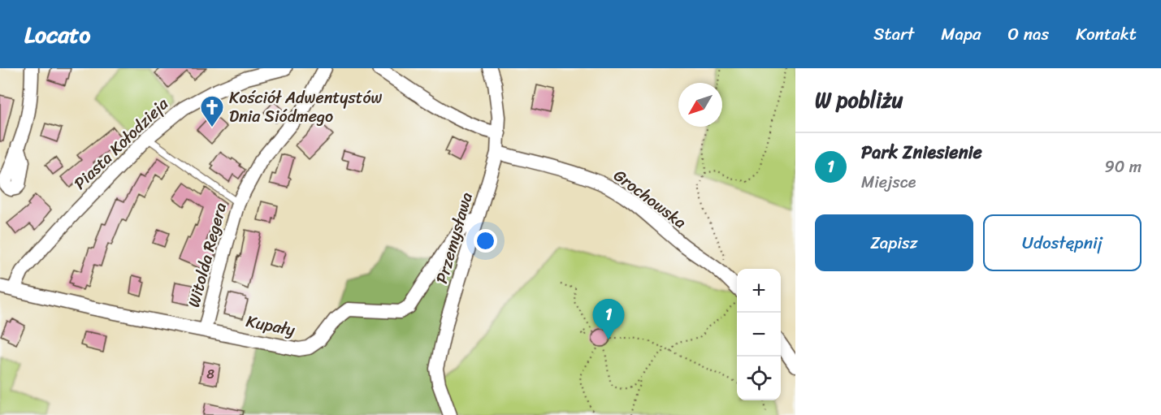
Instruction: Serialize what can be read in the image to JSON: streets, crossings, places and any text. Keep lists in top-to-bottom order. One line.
{"streets":{"street":["Piasta Kołodzieja","Grochowska","Przemysława","Witolda Regera","Kupały"]},"crossings":[["Piasta Kołodzieja","Kupały"],["Grochowska","Przemysława"],["Przemysława","Kupały"],["Witolda Regera","Kupały"]],"places":{"church":["Kościół Adwentystów Dnia Siódmego"]},"house_numbers":["8"],"north":"bottom left","page":{"header":"Locato","nav":["Start","Mapa","O nas","Kontakt"],"heading":"W pobliżu","list":[{"mark":"1","name":"Park Zniesienie","note":"Miejsce","value":"90 m"}],"buttons":["Zapisz","Udostępnij"],"map_buttons":["+","−"],"pins":"1"}}
